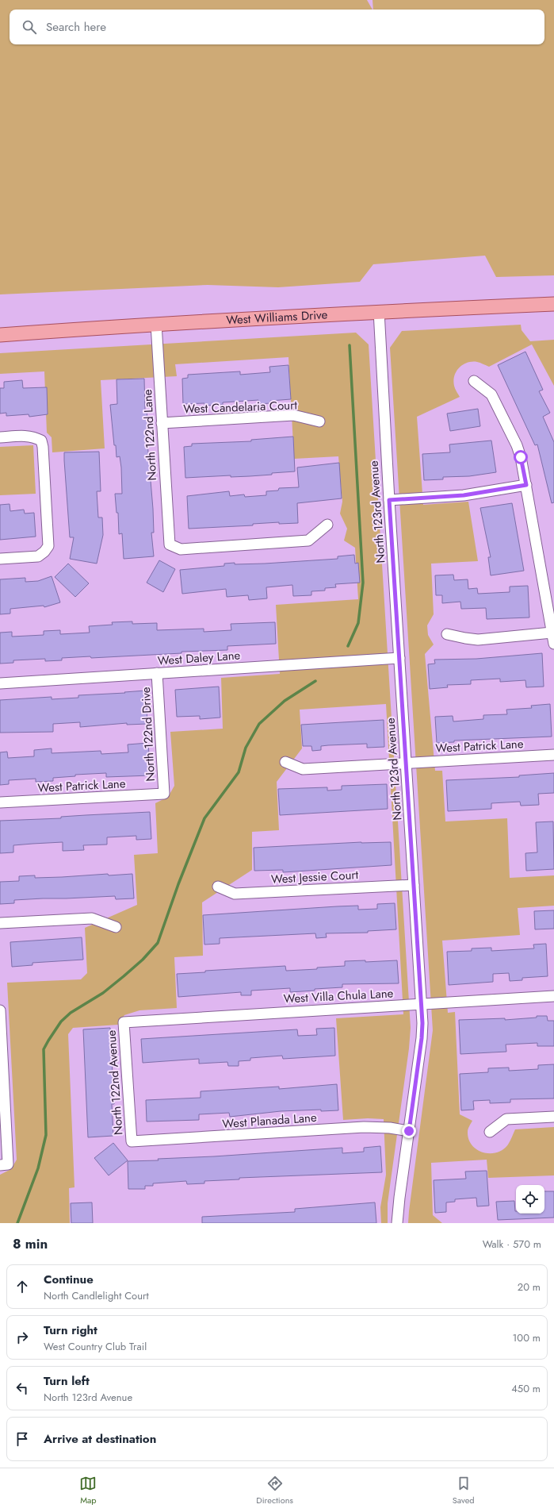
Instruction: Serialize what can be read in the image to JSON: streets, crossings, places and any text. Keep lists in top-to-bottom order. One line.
{"streets":{"main road":["West Williams Drive"],"street":["West Candelaria Court","North 122nd Lane","North 123rd Avenue","West Daley Lane","North 122nd Drive","West Patrick Lane","West Jessie Court","West Villa Chula Lane","North 122nd Avenue","West Planada Lane"]},"crossings":[["West Williams Drive","North 122nd Lane"],["West Williams Drive","North 123rd Avenue"],["West Candelaria Court","North 122nd Lane"],["North 123rd Avenue","West Daley Lane"],["North 123rd Avenue","West Patrick Lane"],["North 123rd Avenue","West Jessie Court"],["North 123rd Avenue","West Villa Chula Lane"],["North 123rd Avenue","West Planada Lane"],["West Daley Lane","North 122nd Drive"],["North 122nd Drive","West Patrick Lane"],["West Villa Chula Lane","North 122nd Avenue"],["North 122nd Avenue","West Planada Lane"]],"page":{"search":"Search here","heading":["8 min","Walk · 570 m"],"list":[["Continue","North Candlelight Court","20 m"],["Turn right","West Country Club Trail","100 m"],["Turn left","North 123rd Avenue","450 m"],"Arrive at destination"],"nav":["Map","Directions","Saved"]}}
